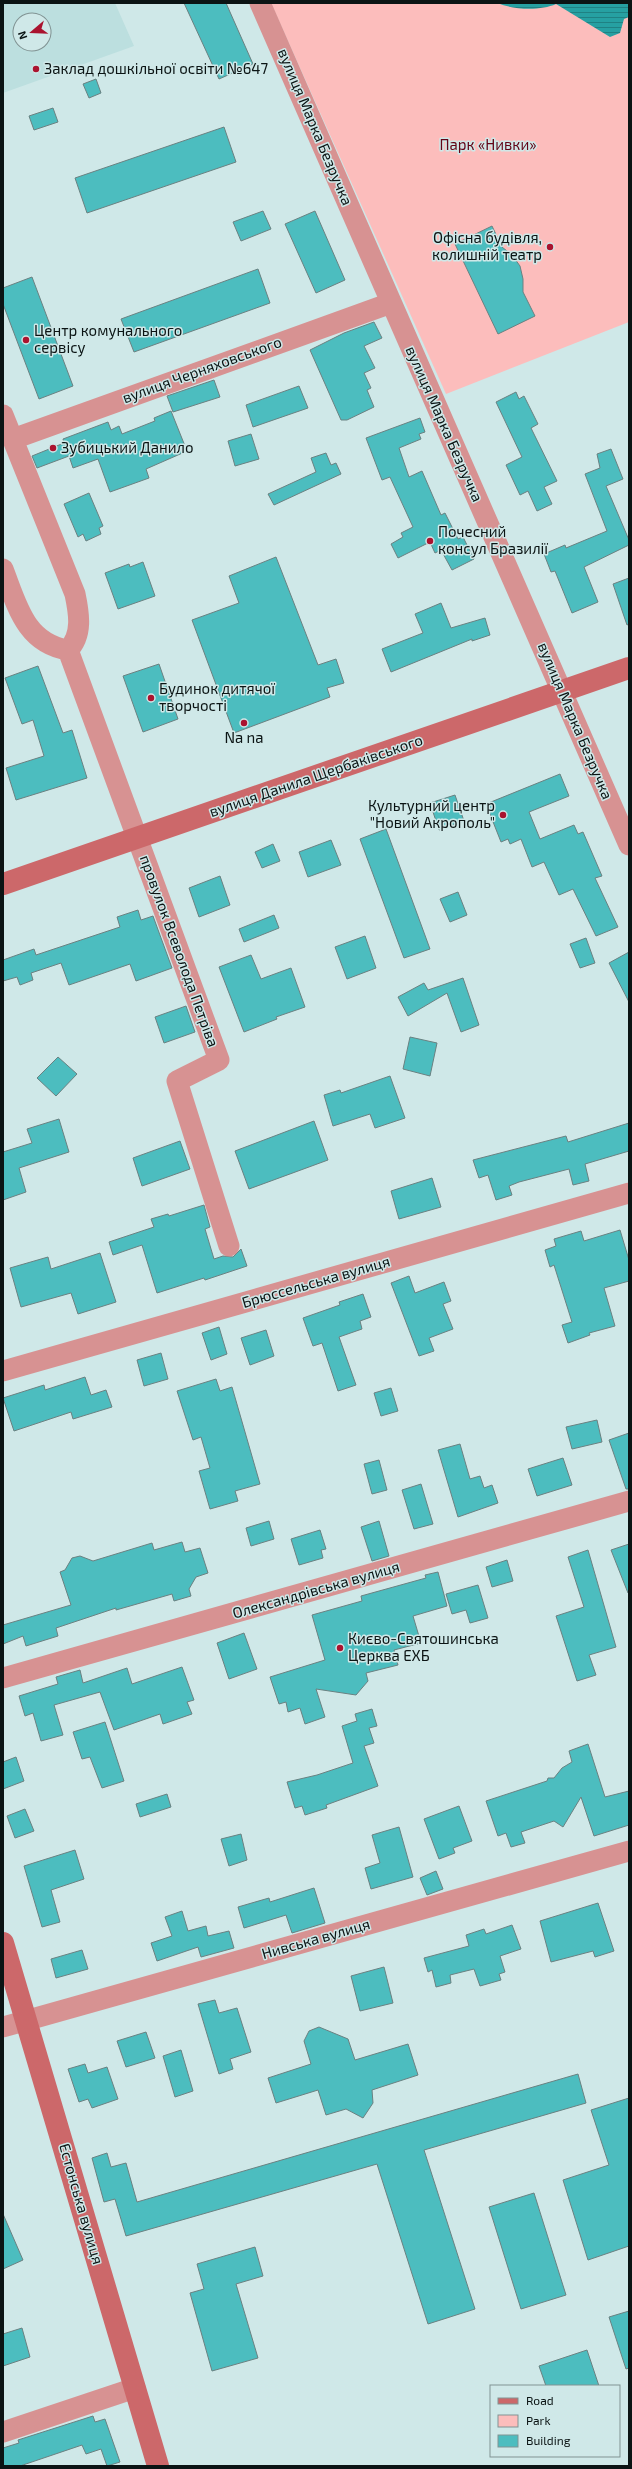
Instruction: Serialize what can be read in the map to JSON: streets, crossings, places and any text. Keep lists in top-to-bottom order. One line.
{"streets":{"main road":["вулиця Данила Щербаківського","Естонська вулиця"],"street":["вулиця Марка Безручка","вулиця Черняховського","провулок Всеволода Петріва","Брюссельська вулиця","Олександрівська вулиця","Нивська вулиця"]},"crossings":[["вулиця Марка Безручка","вулиця Черняховського"],["вулиця Марка Безручка","вулиця Данила Щербаківського"],["вулиця Данила Щербаківського","провулок Всеволода Петріва"],["Нивська вулиця","Естонська вулиця"]],"parks":["Парк «Нивки»"],"places":["Заклад дошкільної освіти №647","Офісна будівля, колишній театр","Центр комунального сервісу","Зубицький Данило","Почесний консул Бразилії","Будинок дитячої творчості","Na na","Культурний центр \"Новий Акрополь\"","Києво-Святошинська Церква ЕХБ"],"legend":["Road","Park","Building"],"north":"left"}
